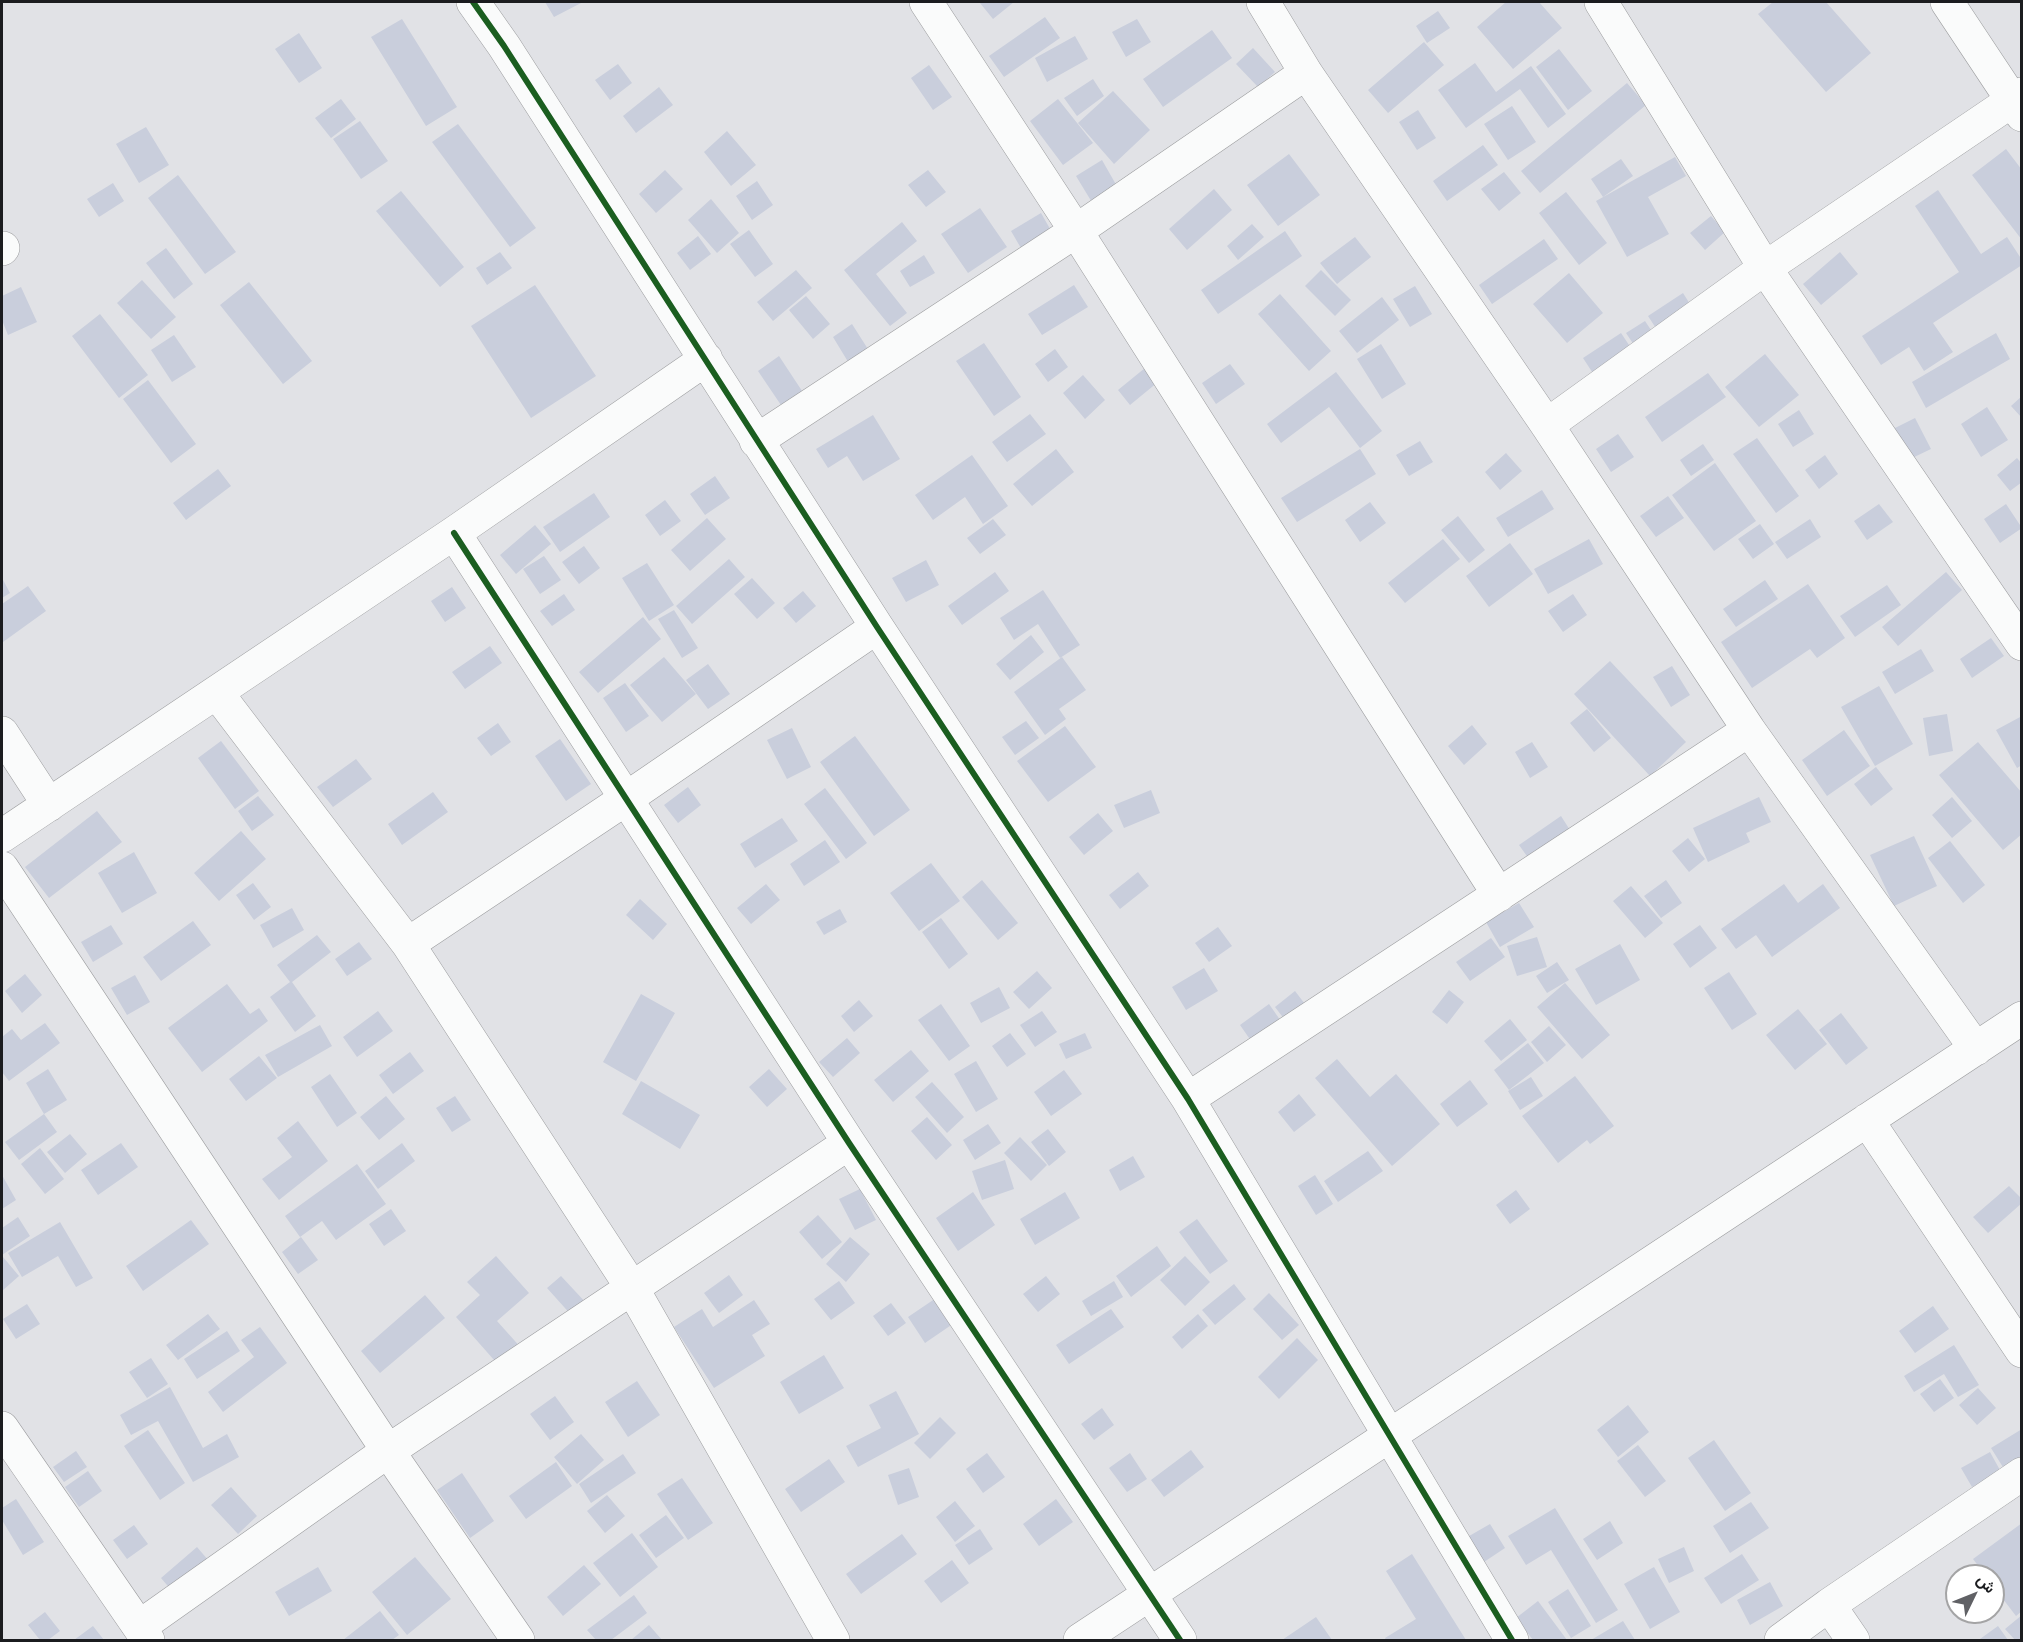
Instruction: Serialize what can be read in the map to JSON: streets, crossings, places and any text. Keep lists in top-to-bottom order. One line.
{"north":"top right"}
